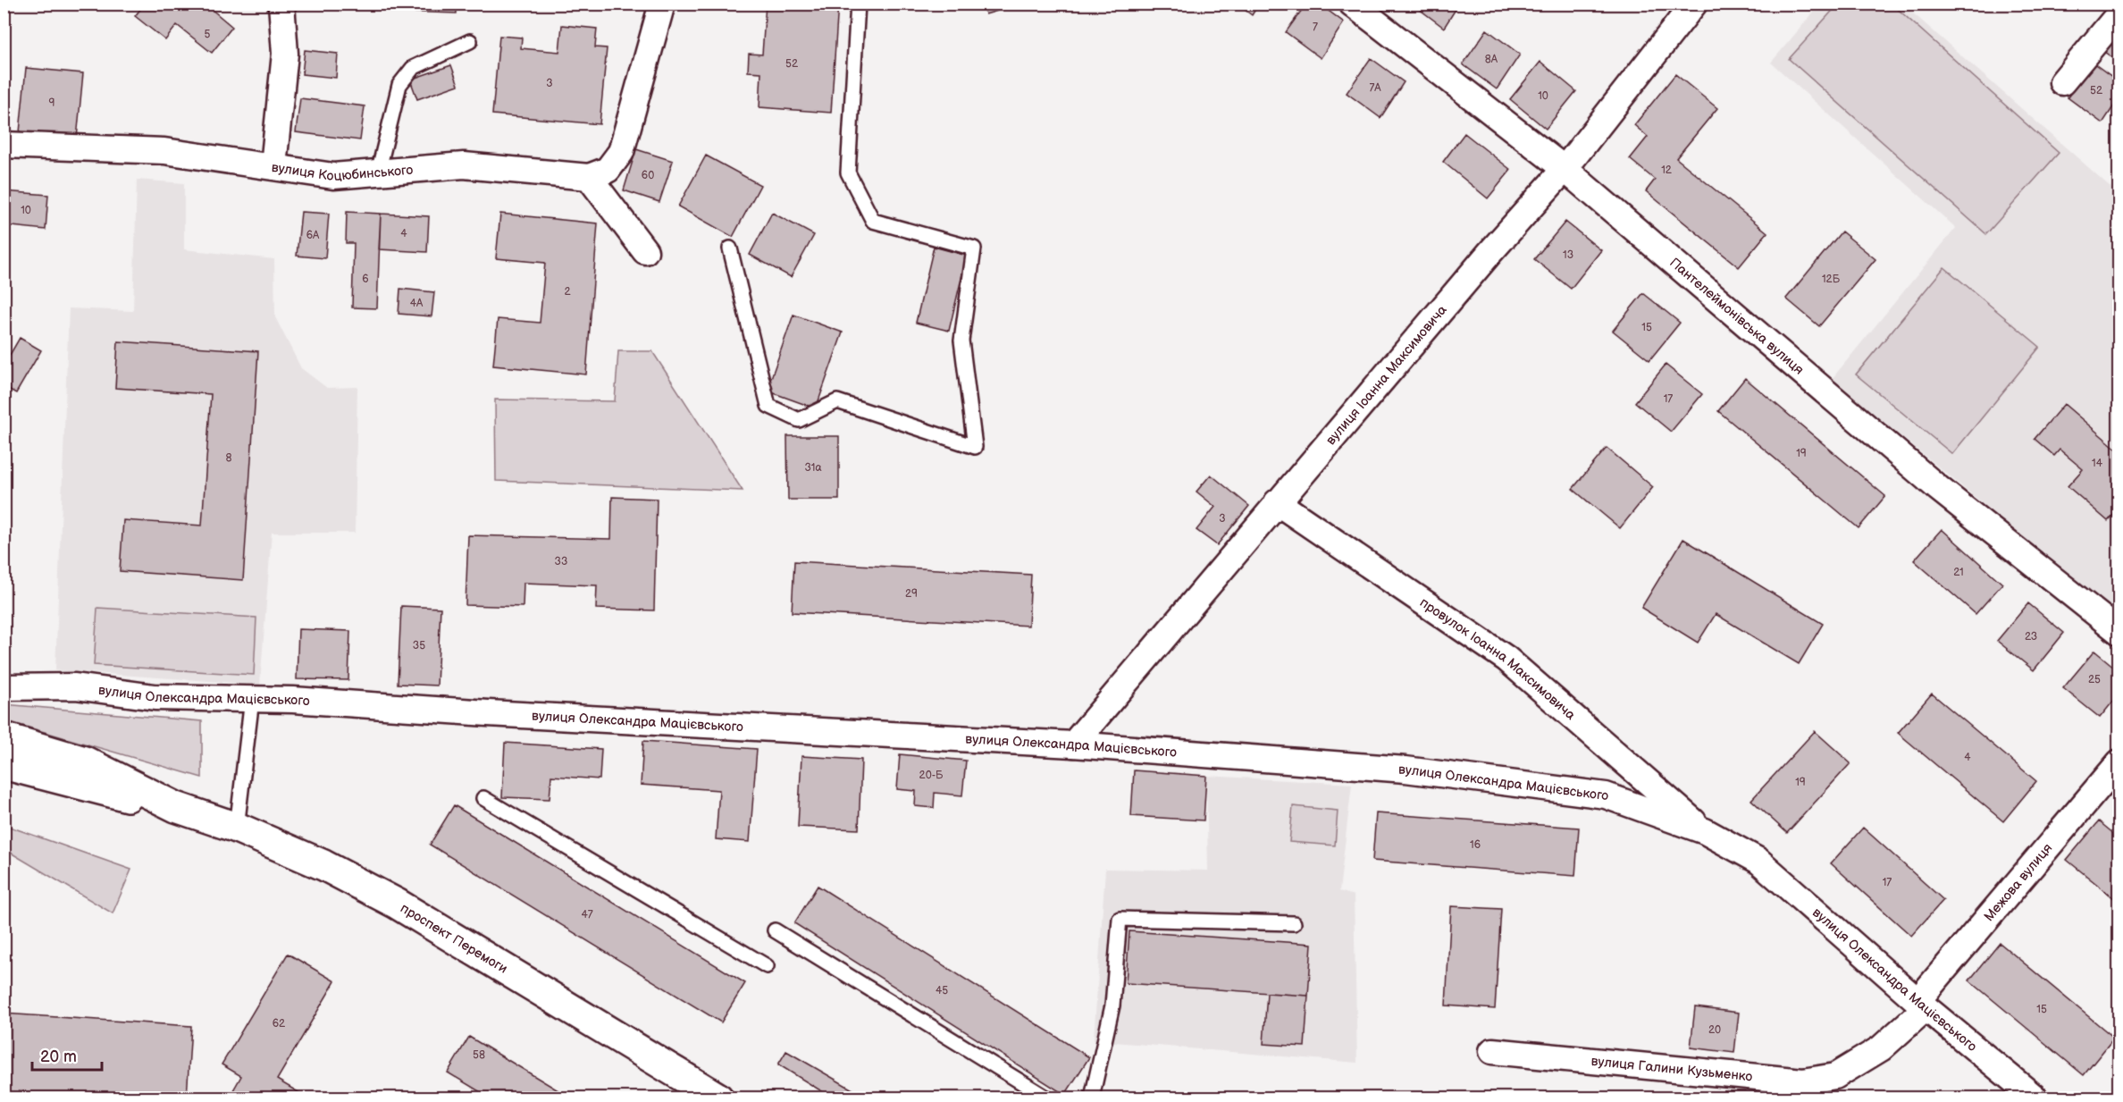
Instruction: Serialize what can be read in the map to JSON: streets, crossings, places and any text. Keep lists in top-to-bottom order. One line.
{"streets":{"main road":["проспект Перемоги"],"street":["вулиця Коцюбинського","Пантелеймонівська вулиця","вулиця Іоанна Максимовича","провулок Іоанна Максимовича","вулиця Олександра Мацієвського","Межова вулиця","вулиця Галини Кузьменко"]},"crossings":[["Пантелеймонівська вулиця","вулиця Іоанна Максимовича"],["вулиця Іоанна Максимовича","провулок Іоанна Максимовича"],["вулиця Іоанна Максимовича","вулиця Олександра Мацієвського"],["провулок Іоанна Максимовича","вулиця Олександра Мацієвського"],["вулиця Олександра Мацієвського","Межова вулиця"],["вулиця Олександра Мацієвського","вулиця Галини Кузьменко"],["Межова вулиця","вулиця Галини Кузьменко"]],"house_numbers":["7","5","8А","52","3","7А","52","10","9","12","60","10","4","6А","13","6","12Б","2","4А","15","17","19","8","14","31а","3","33","21","29","23","35","25","4","20-Б","19","16","17","47","45","15","62","20","58"],"scale_bar":"20 m"}
